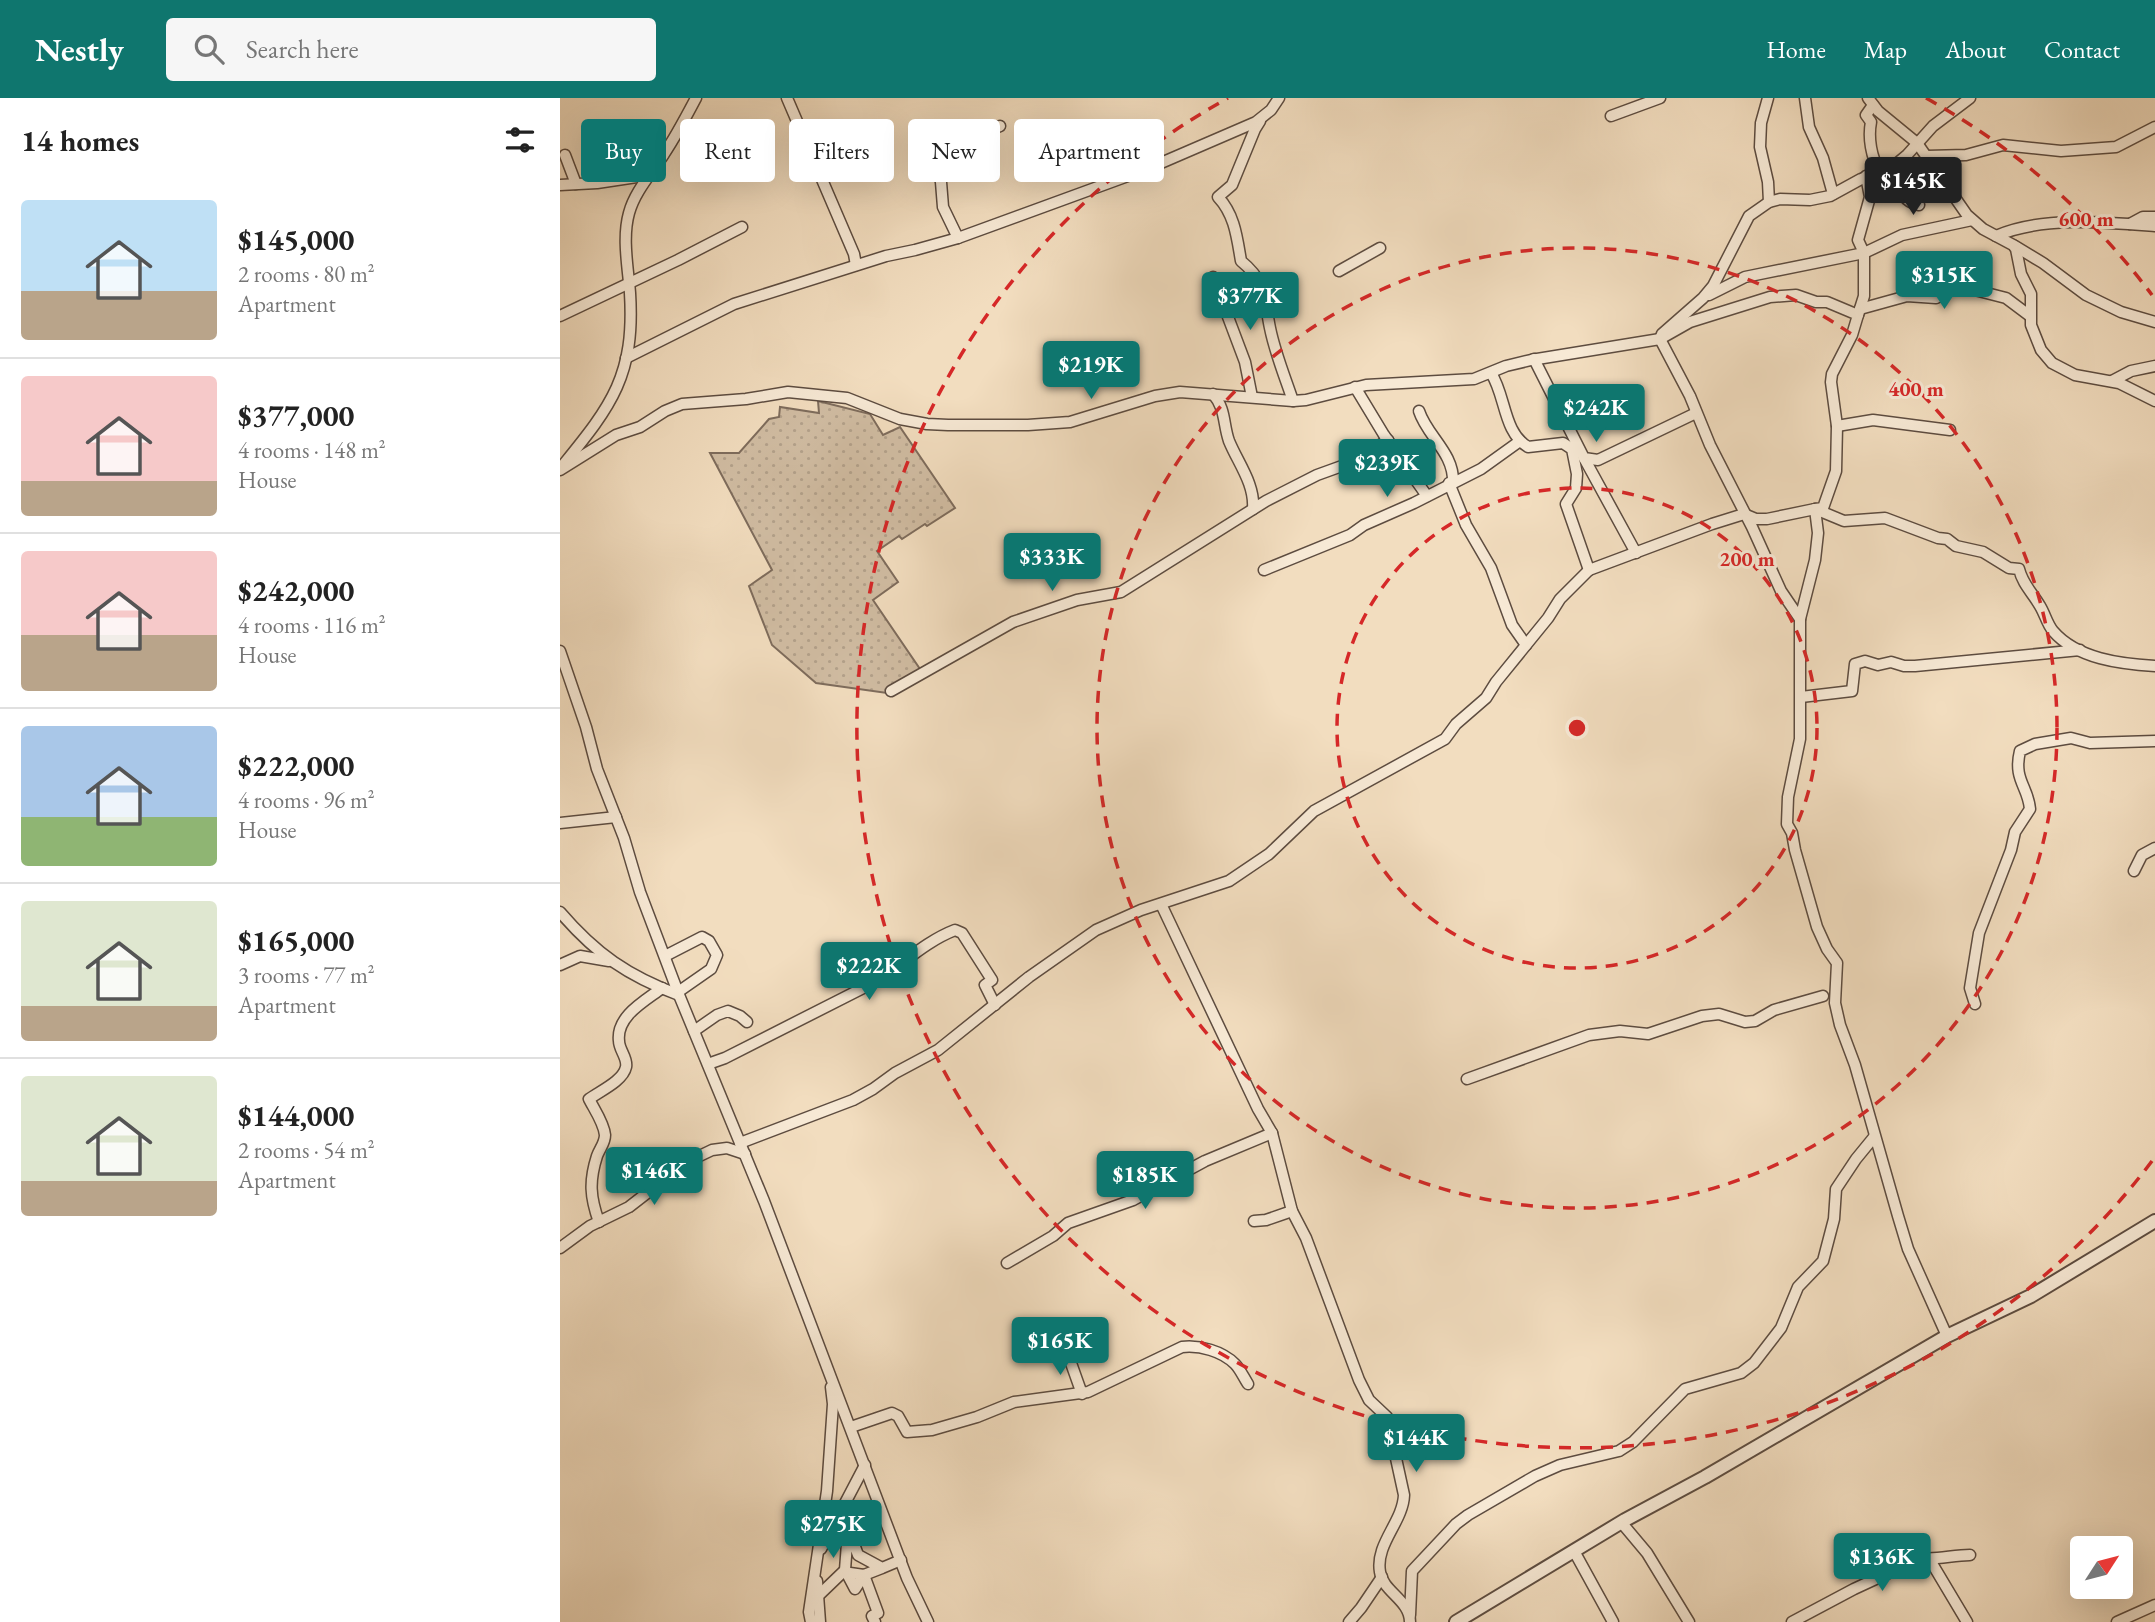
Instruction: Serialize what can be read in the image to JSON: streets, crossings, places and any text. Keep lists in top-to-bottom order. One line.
{"north":"top right","page":{"header":"Nestly","search":"Search here","nav":["Home","Map","About","Contact"],"heading":"14 homes","chip":["Buy","Rent","Filters","New","Apartment"],"price":["$145K","$315K","$377K","$219K","$242K","$239K","$333K","$222K","$146K","$185K","$165K","$144K","$275K","$136K"],"list":[{"name":"$145,000","note":"2 rooms · 80 m² · Apartment"},{"name":"$377,000","note":"4 rooms · 148 m² · House"},{"name":"$242,000","note":"4 rooms · 116 m² · House"},{"name":"$222,000","note":"4 rooms · 96 m² · House"},{"name":"$165,000","note":"3 rooms · 77 m² · Apartment"},{"name":"$144,000","note":"2 rooms · 54 m² · Apartment"}]},"rings":["600 m","400 m","200 m"]}
